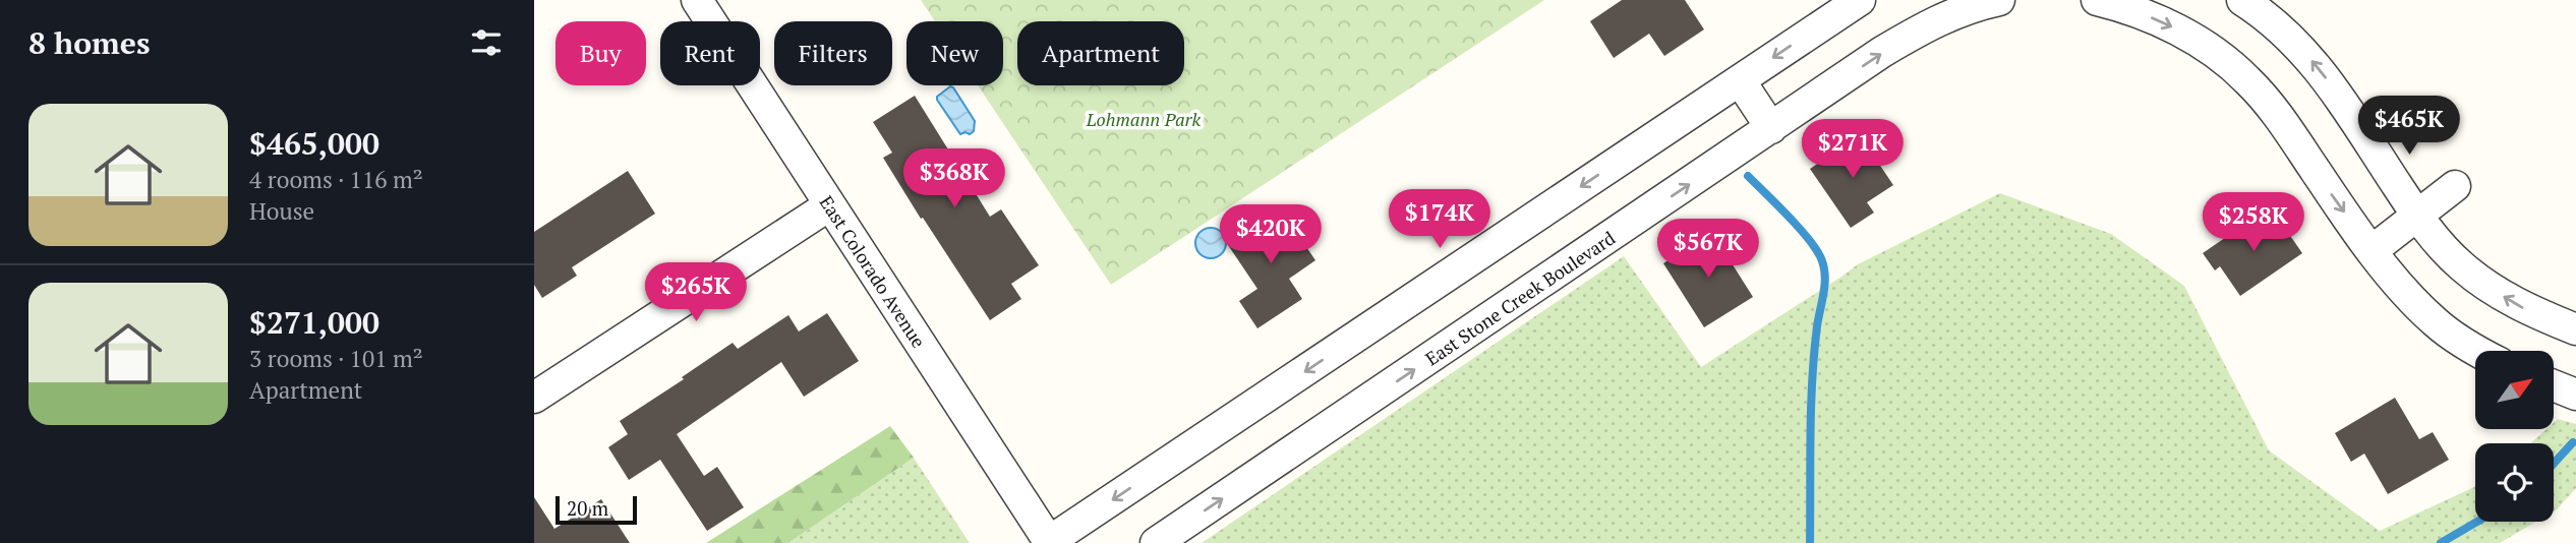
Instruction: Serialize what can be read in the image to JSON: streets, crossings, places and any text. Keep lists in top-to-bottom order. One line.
{"streets":{"street":["East Colorado Avenue","East Stone Creek Boulevard"]},"parks":["Lohmann Park"],"scale_bar":"20 m","north":"top right","page":{"heading":"8 homes","chip":["Buy","Rent","Filters","New","Apartment"],"list":[{"name":"$465,000","note":"4 rooms · 116 m² · House"},{"name":"$271,000","note":"3 rooms · 101 m² · Apartment"}],"price":["$465K","$271K","$368K","$174K","$258K","$420K","$567K","$265K"],"scale":"20 m"}}
